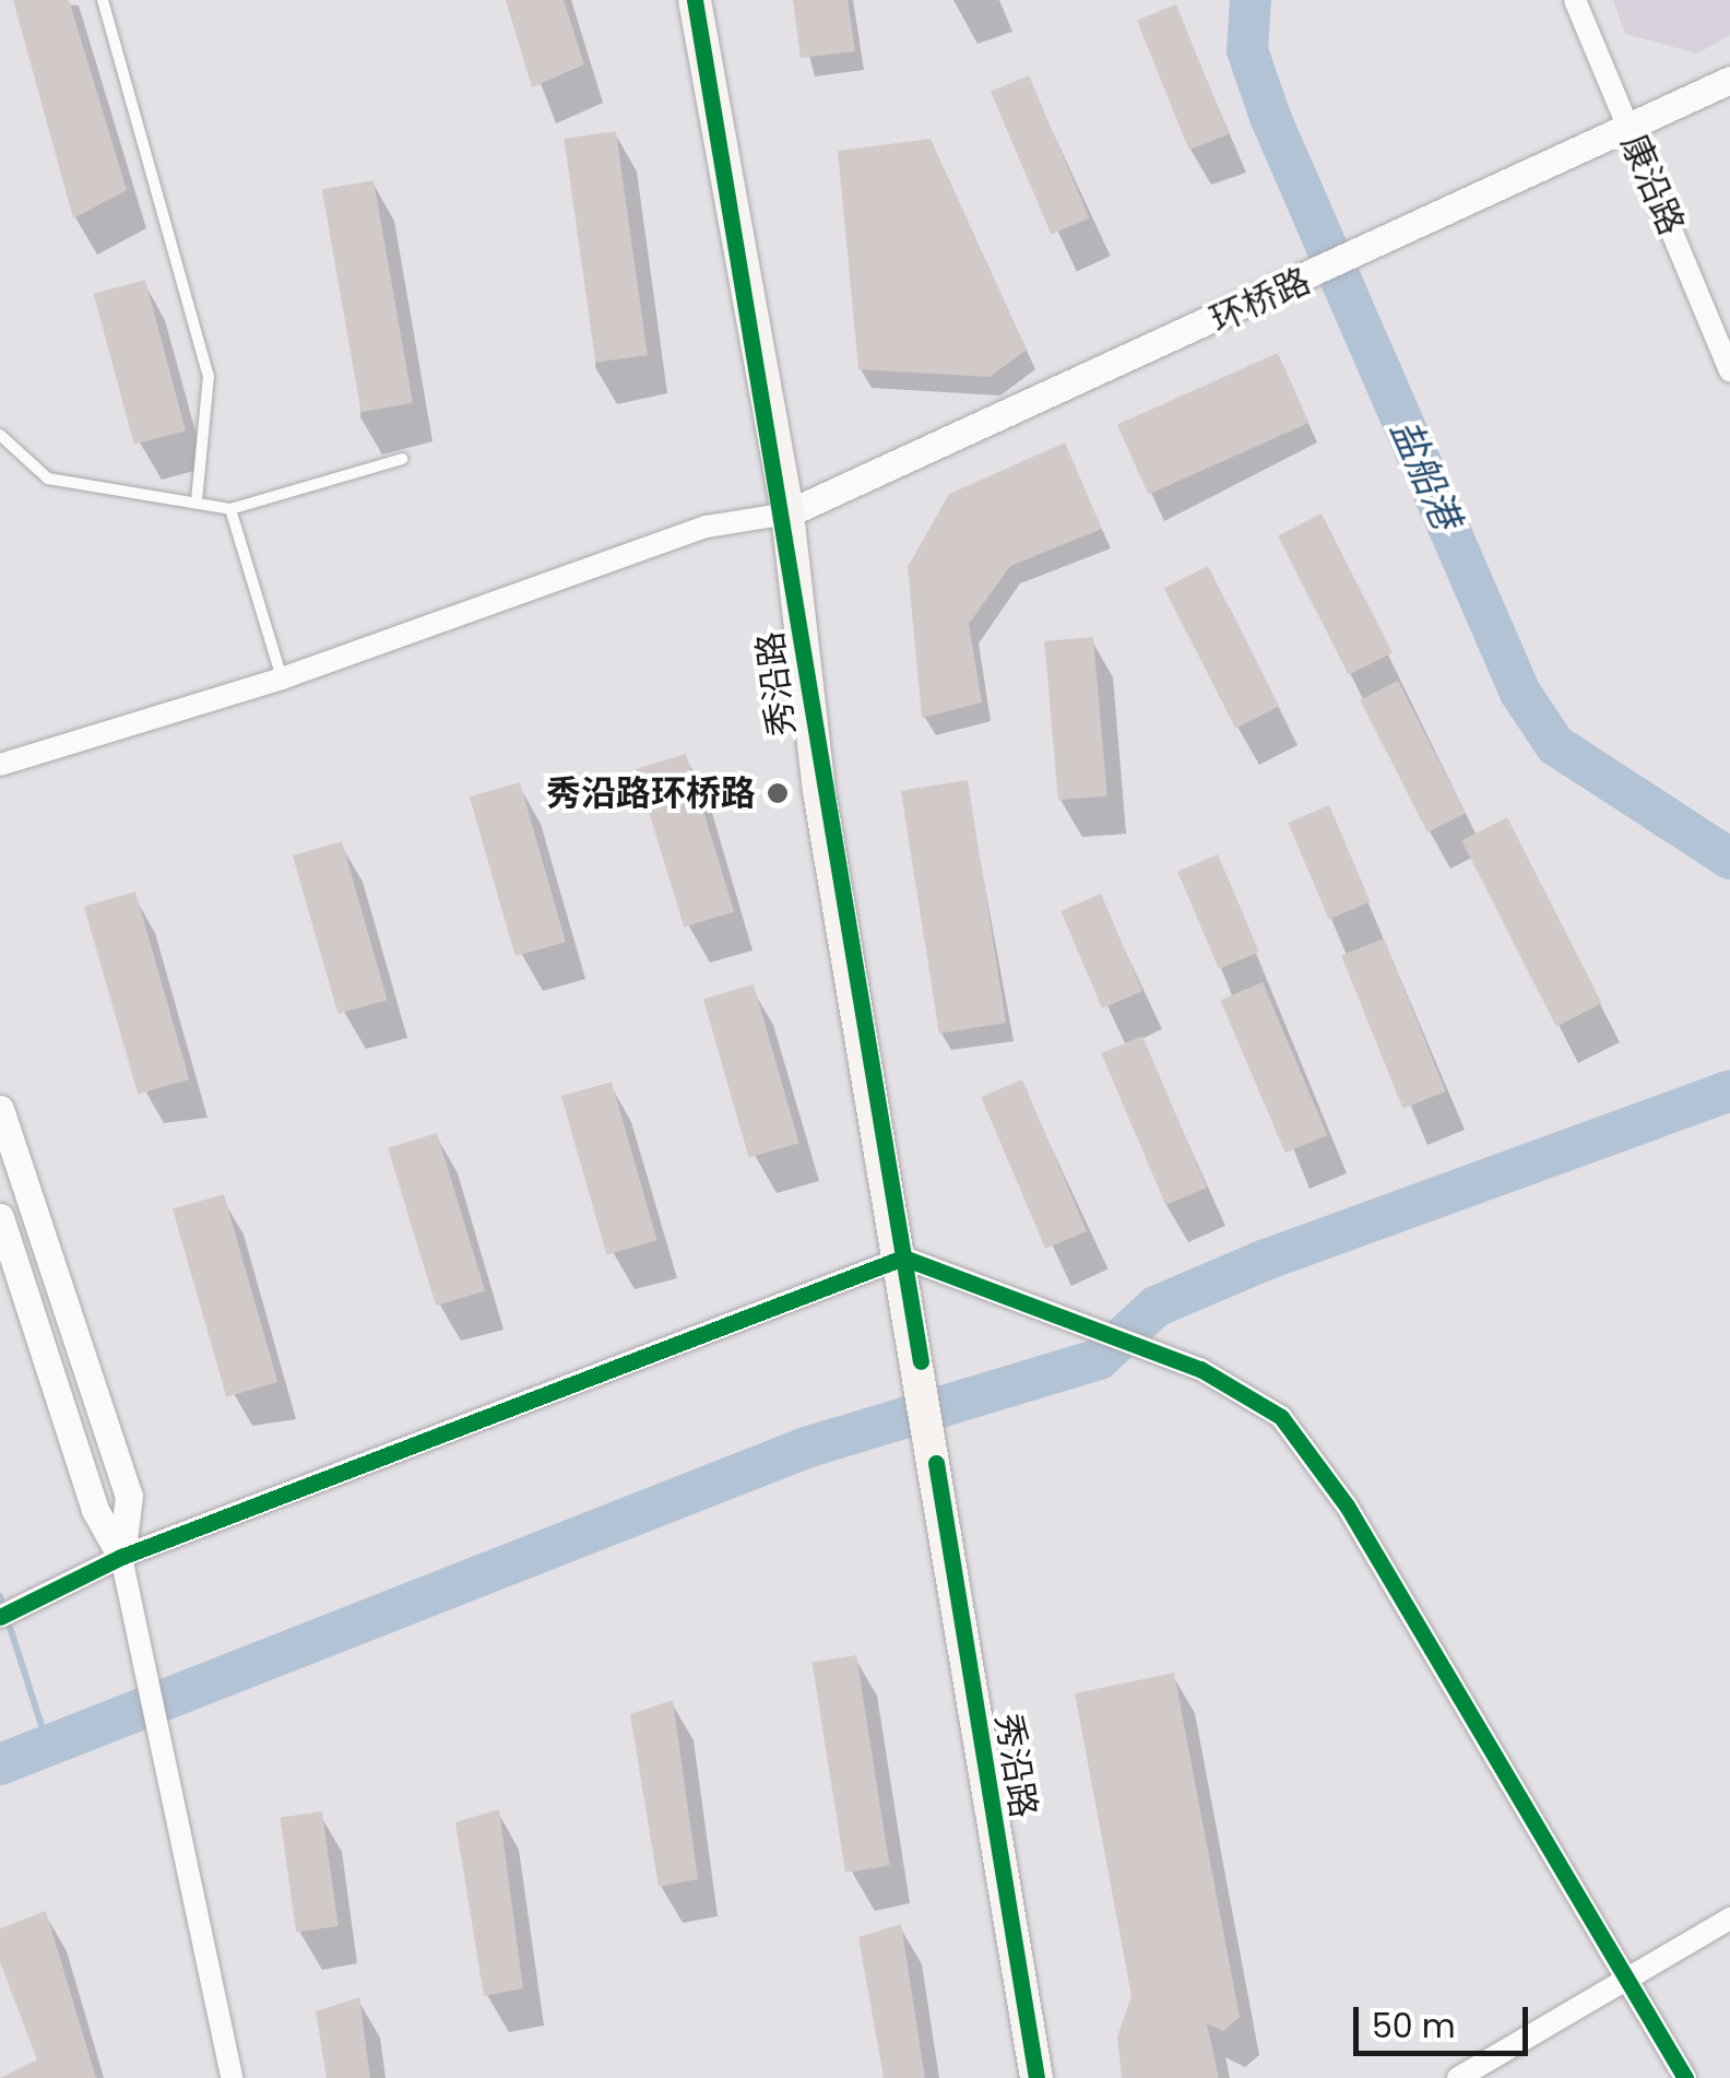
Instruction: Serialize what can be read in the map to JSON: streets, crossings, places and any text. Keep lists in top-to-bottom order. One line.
{"streets":{"main road":["秀沿路"],"street":["康沿路","环桥路"]},"crossings":[["康沿路","环桥路"],["环桥路","秀沿路"]],"water":["盐船港"],"places":["秀沿路环桥路"],"scale_bar":"50 m"}
